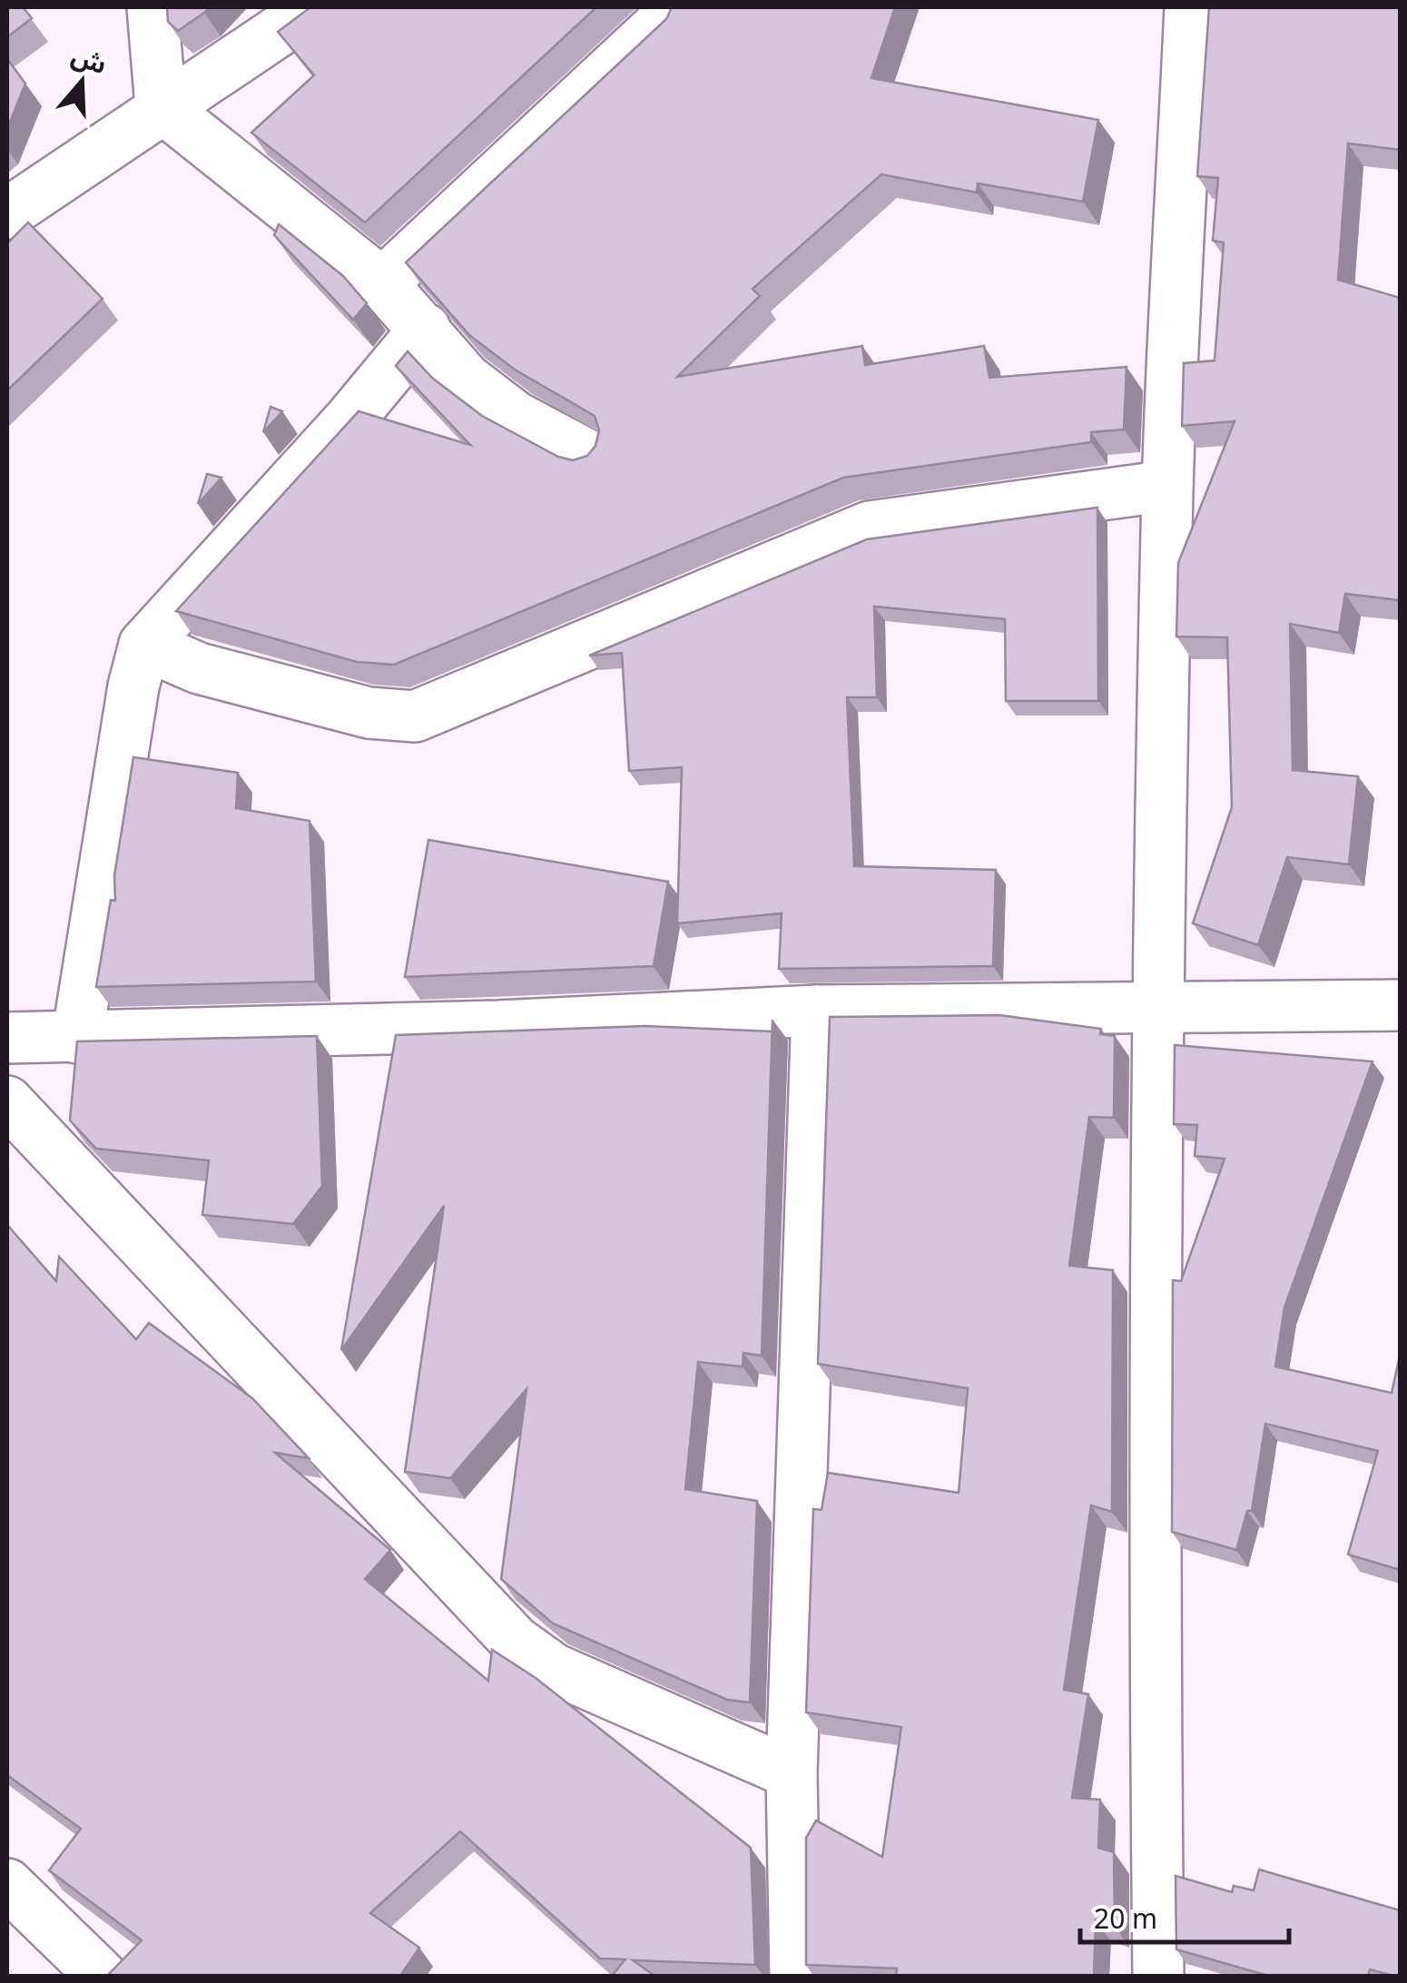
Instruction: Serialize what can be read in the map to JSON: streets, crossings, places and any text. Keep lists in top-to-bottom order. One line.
{"scale_bar":"20 m","north":"top"}
